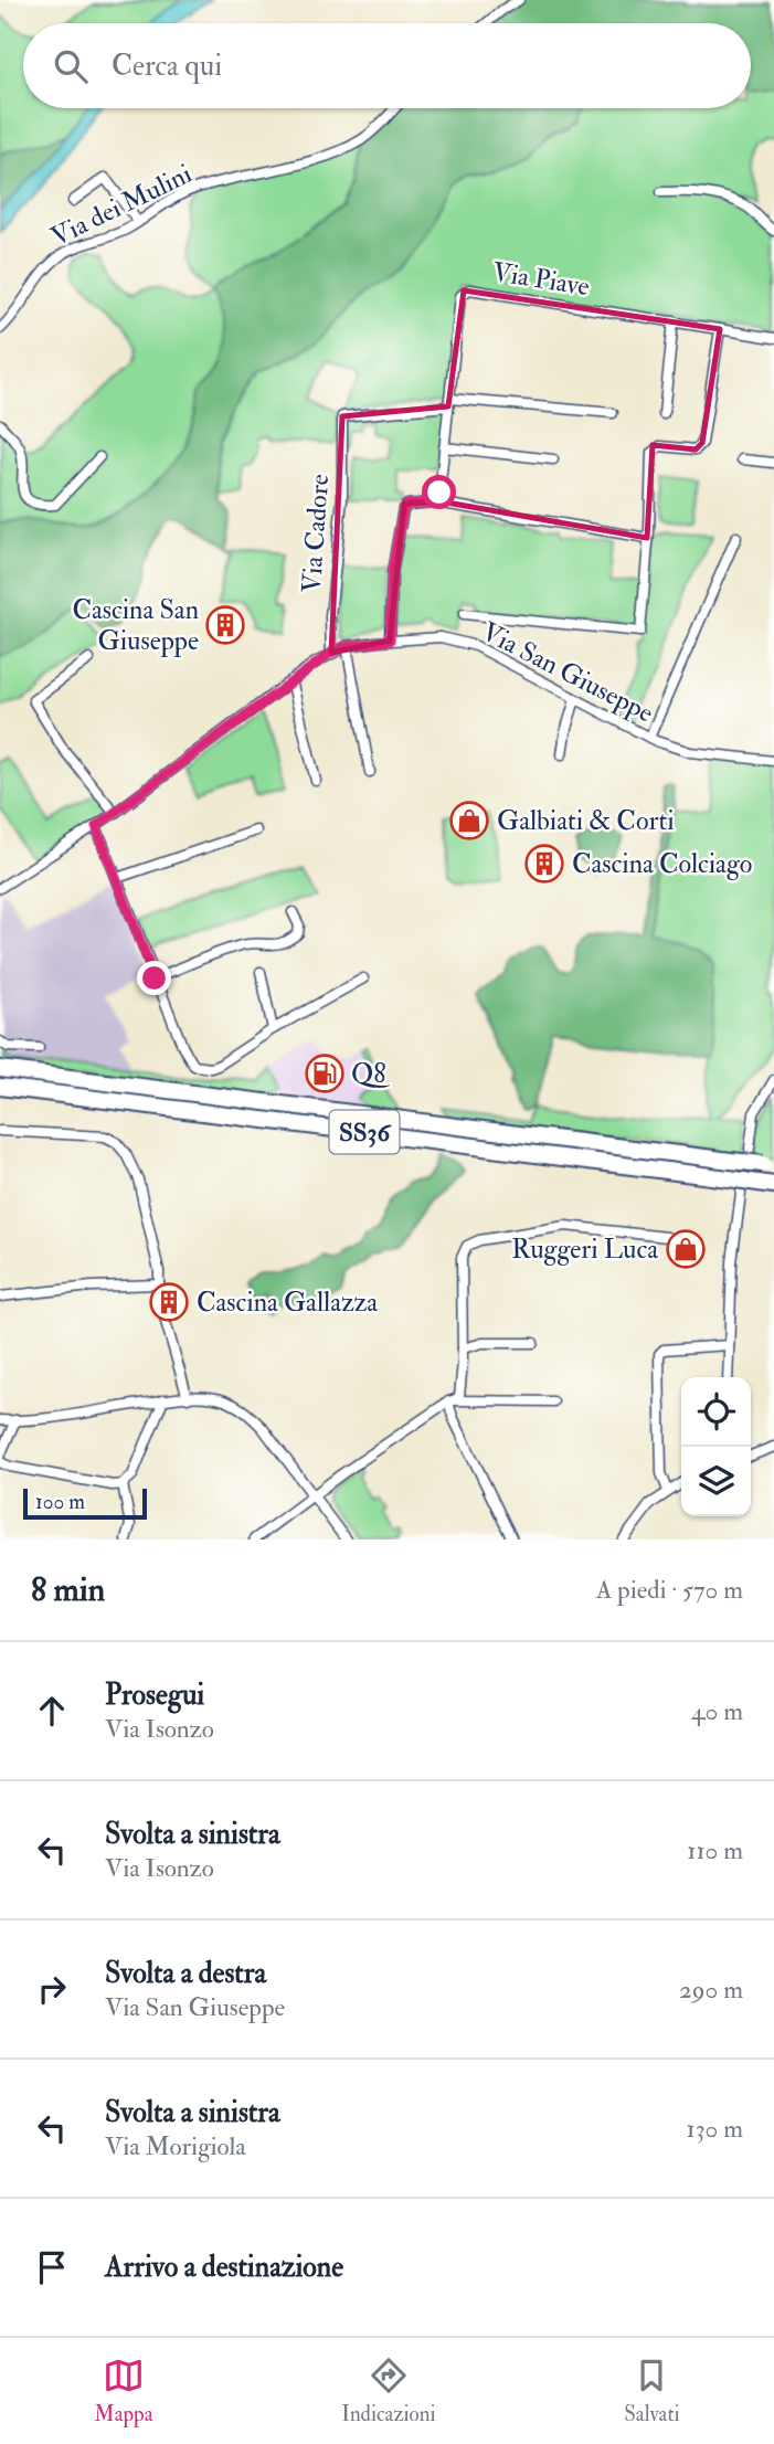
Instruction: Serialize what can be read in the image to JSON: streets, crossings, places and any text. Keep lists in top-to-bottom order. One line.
{"streets":{"highway":["SS36"],"street":["Via dei Mulini","Via Piave","Via Cadore","Via San Giuseppe"]},"crossings":[["Via Piave","Via Cadore"],["Via Cadore","Via San Giuseppe"]],"places":{"building":["Cascina San Giuseppe","Cascina Colciago","Cascina Gallazza"],"shop":["Galbiati & Corti","Ruggeri Luca"],"fuel station":["Q8"]},"scale_bar":"100 m","page":{"search":"Cerca qui","scale":"100 m","heading":["8 min","A piedi · 570 m"],"list":[["Prosegui","Via Isonzo","40 m"],["Svolta a sinistra","Via Isonzo","110 m"],["Svolta a destra","Via San Giuseppe","290 m"],["Svolta a sinistra","Via Morigiola","130 m"],"Arrivo a destinazione"],"nav":["Mappa","Indicazioni","Salvati"]}}
